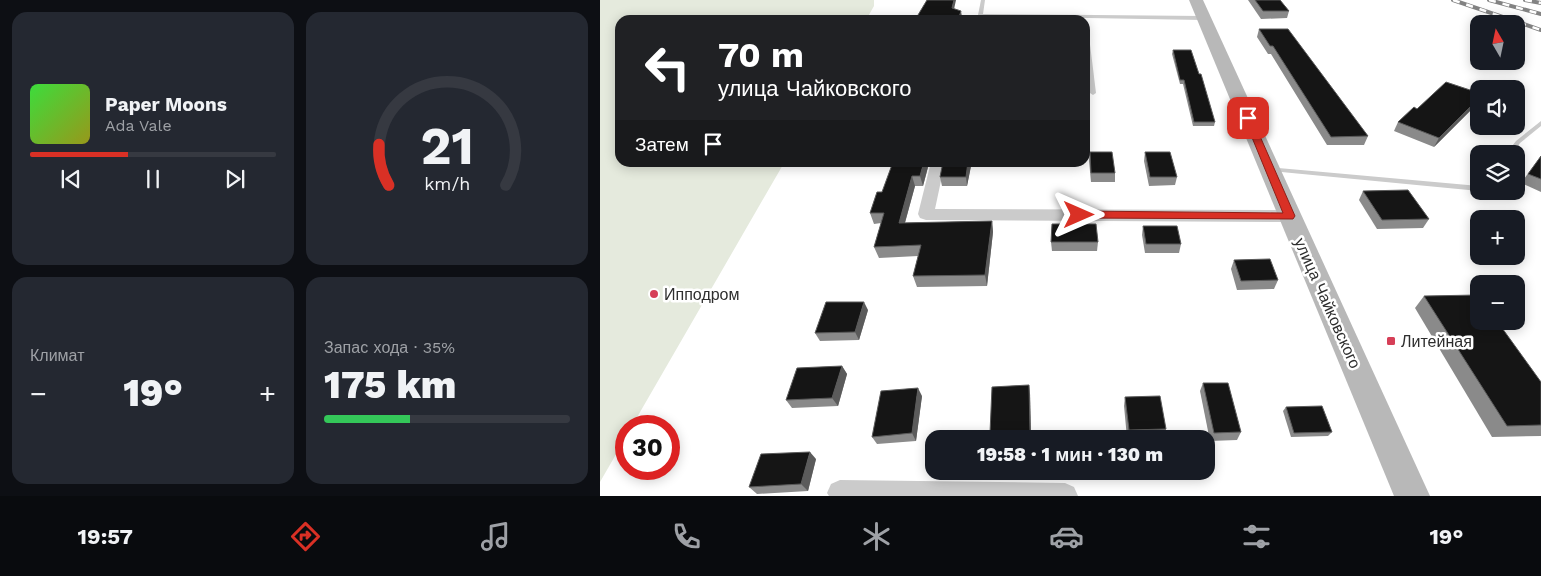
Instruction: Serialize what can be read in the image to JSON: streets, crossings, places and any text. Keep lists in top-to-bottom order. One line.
{"streets":{"street":["улица Чайковского"]},"places":{"other":["Ипподром"],"transit":["Литейная"]},"north":"top","page":{"map_buttons":["+","−"],"turn":["70 m","улица Чайковского"],"song":["Paper Moons","Ada Vale"],"then":"Затем","tile":["Климат",["Запас хода · 35%","175 km"]],"heat":["−","19°","+"],"limit":"30","trip":"19:58 · 1 мин · 130 m","tabs":["19:57","19°"],"gauge":["21","km/h"]}}
